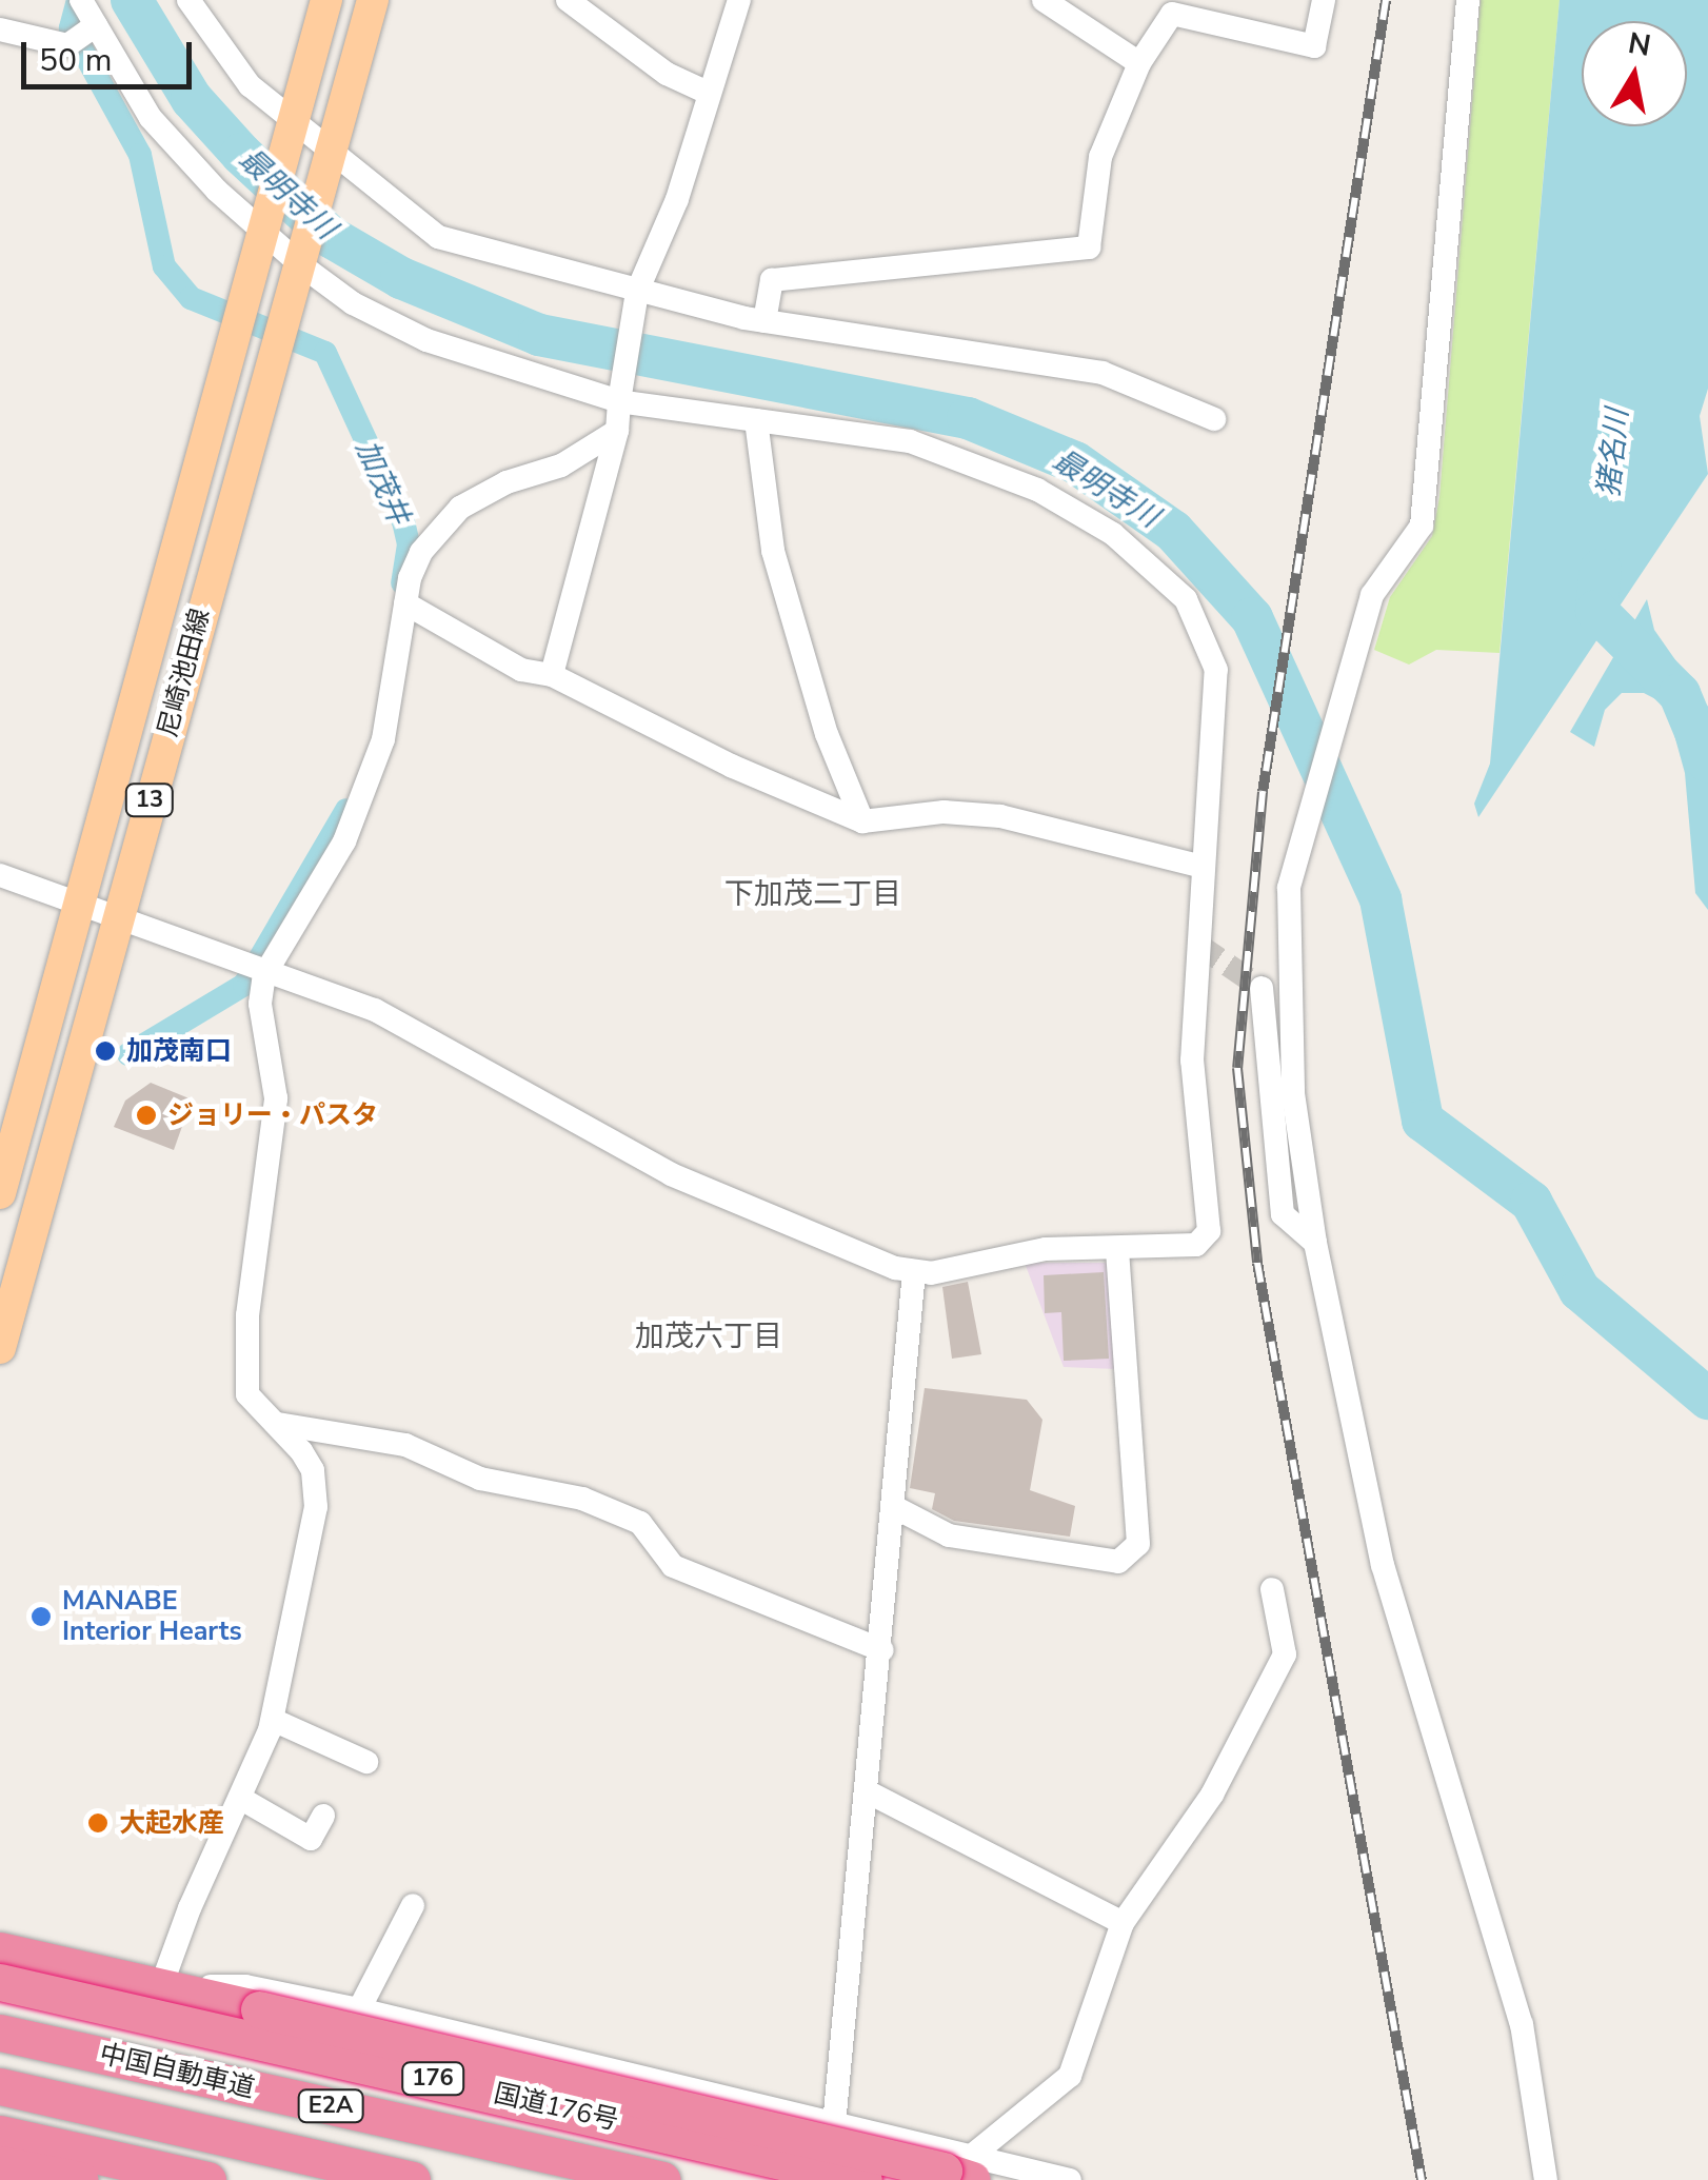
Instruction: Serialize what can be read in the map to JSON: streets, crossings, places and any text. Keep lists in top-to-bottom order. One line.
{"streets":{"highway":["中国自動車道","176","E2A","国道176号"],"main road":["尼崎池田線","13"]},"districts":["下加茂二丁目","加茂六丁目"],"water":["最明寺川","猪名川","加茂井"],"places":["加茂南口","ジョリー・パスタ","MANABE Interior Hearts","大起水産"],"scale_bar":"50 m","north":"top"}
